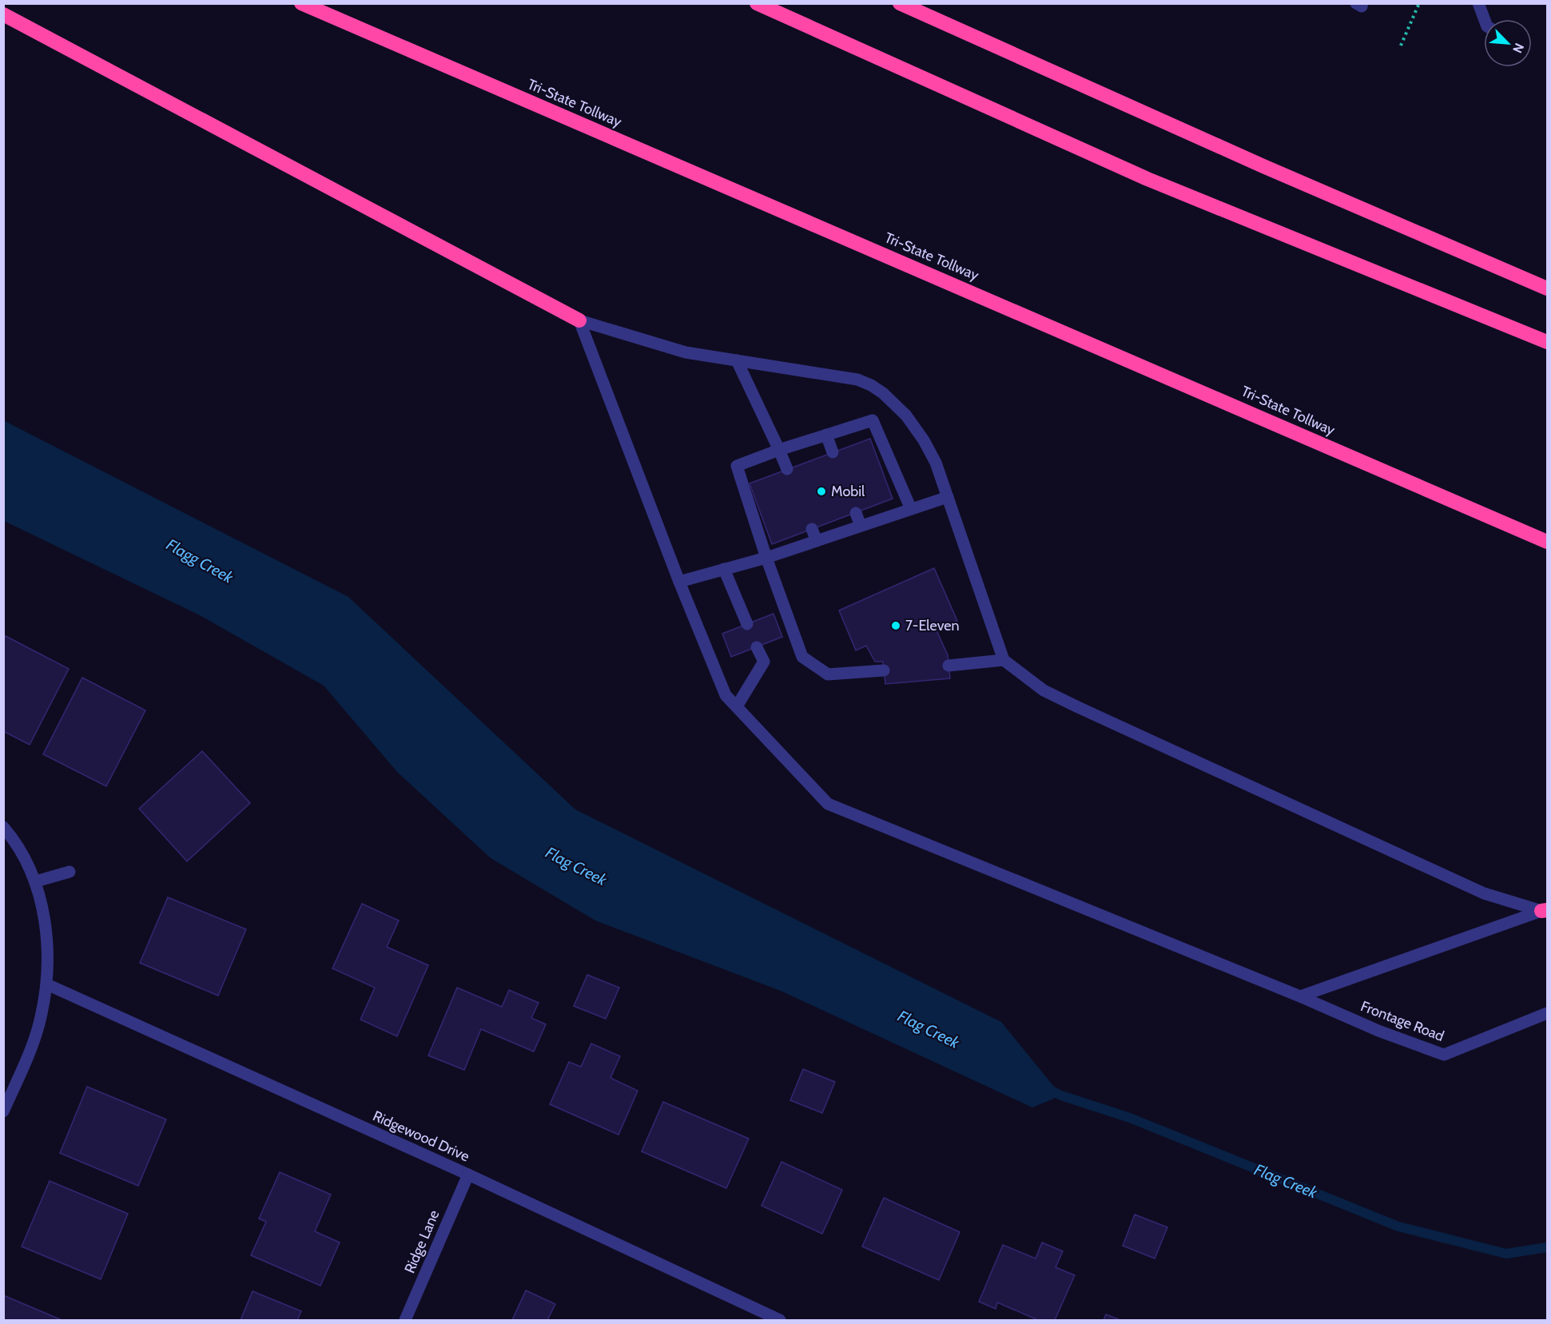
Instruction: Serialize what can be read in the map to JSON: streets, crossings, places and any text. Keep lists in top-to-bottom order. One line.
{"streets":{"highway":["Tri-State Tollway"],"street":["Frontage Road","Ridgewood Drive","Ridge Lane"]},"crossings":[["Ridgewood Drive","Ridge Lane"]],"water":["Flagg Creek","Flag Creek"],"places":["Mobil","7-Eleven"],"north":"bottom right"}
